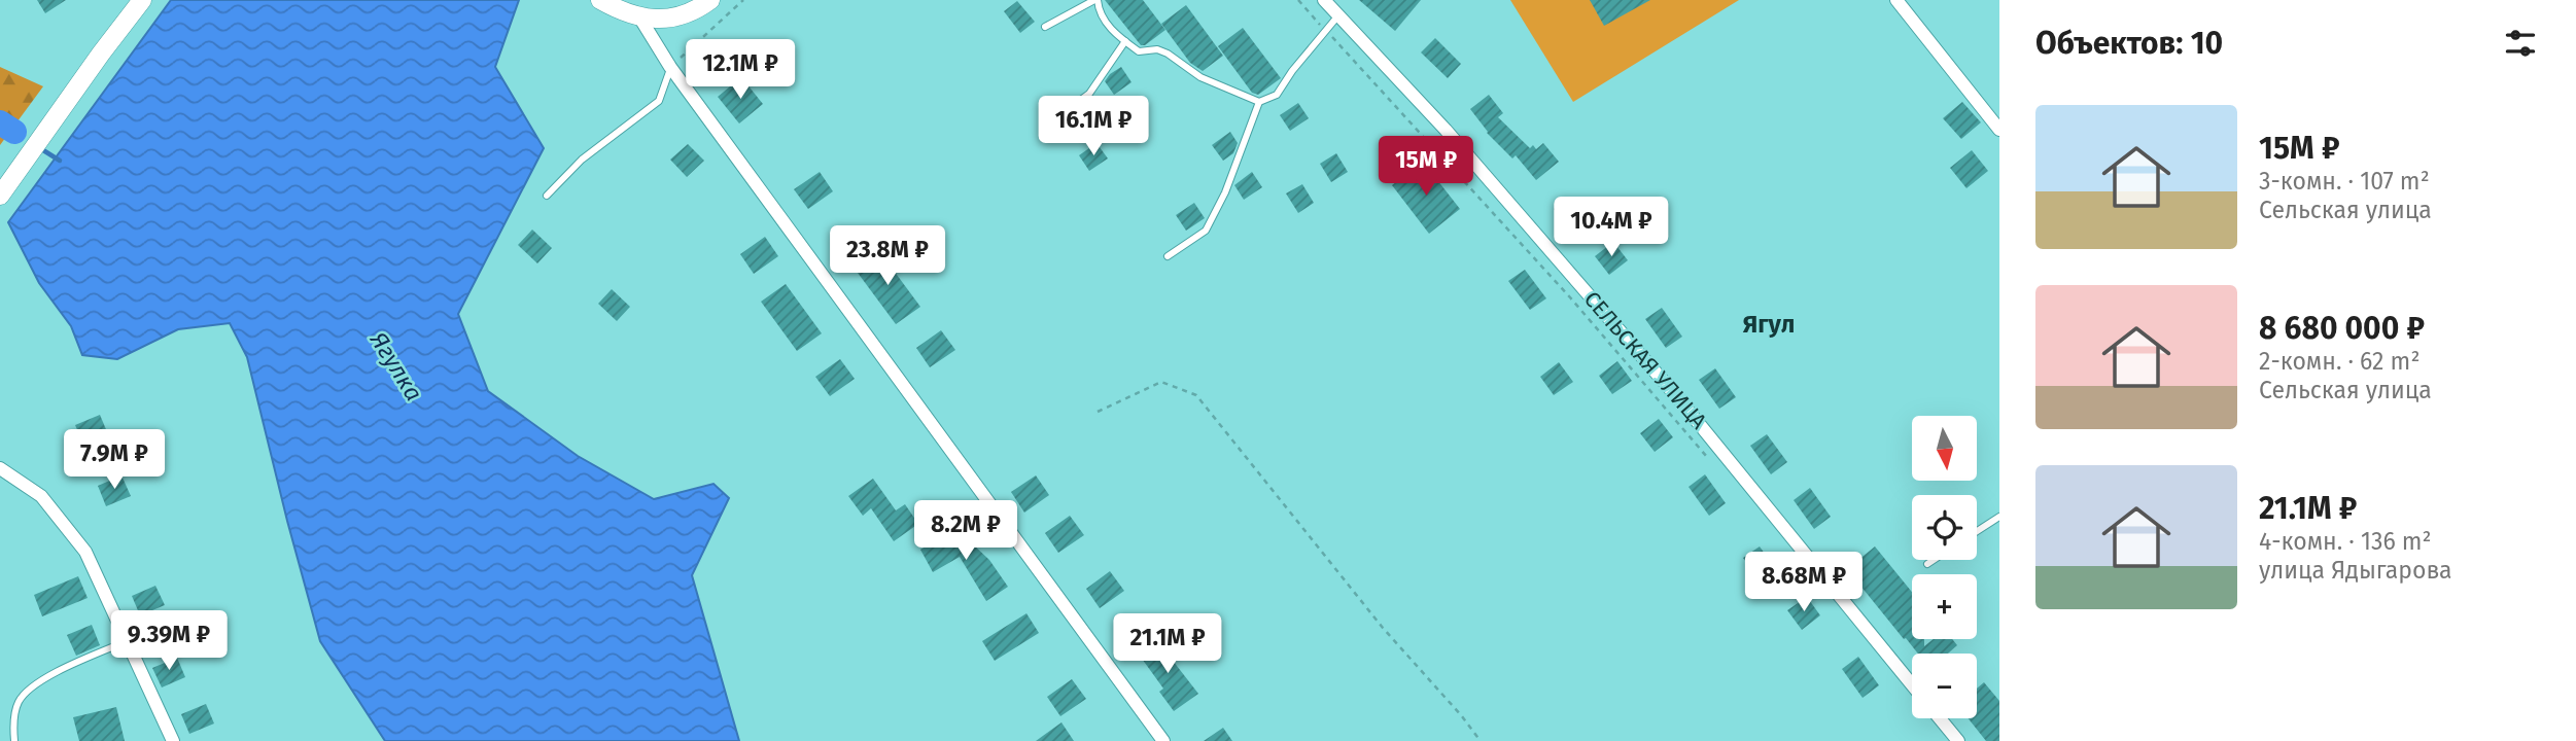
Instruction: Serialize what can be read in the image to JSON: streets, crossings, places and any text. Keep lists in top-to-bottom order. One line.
{"streets":{"street":["СЕЛЬСКАЯ УЛИЦА"]},"districts":["Ягул"],"water":["Ягулка"],"north":"bottom","page":{"heading":"Объектов: 10","price":["12.1M ₽","16.1M ₽","15M ₽","10.4M ₽","23.8M ₽","7.9M ₽","8.2M ₽","8.68M ₽","9.39M ₽","21.1M ₽"],"list":[{"name":"15M ₽","note":"3-комн. · 107 m² · Сельская улица"},{"name":"8 680 000 ₽","note":"2-комн. · 62 m² · Сельская улица"},{"name":"21.1M ₽","note":"4-комн. · 136 m² · улица Ядыгарова"}],"map_buttons":["+","−"]}}
